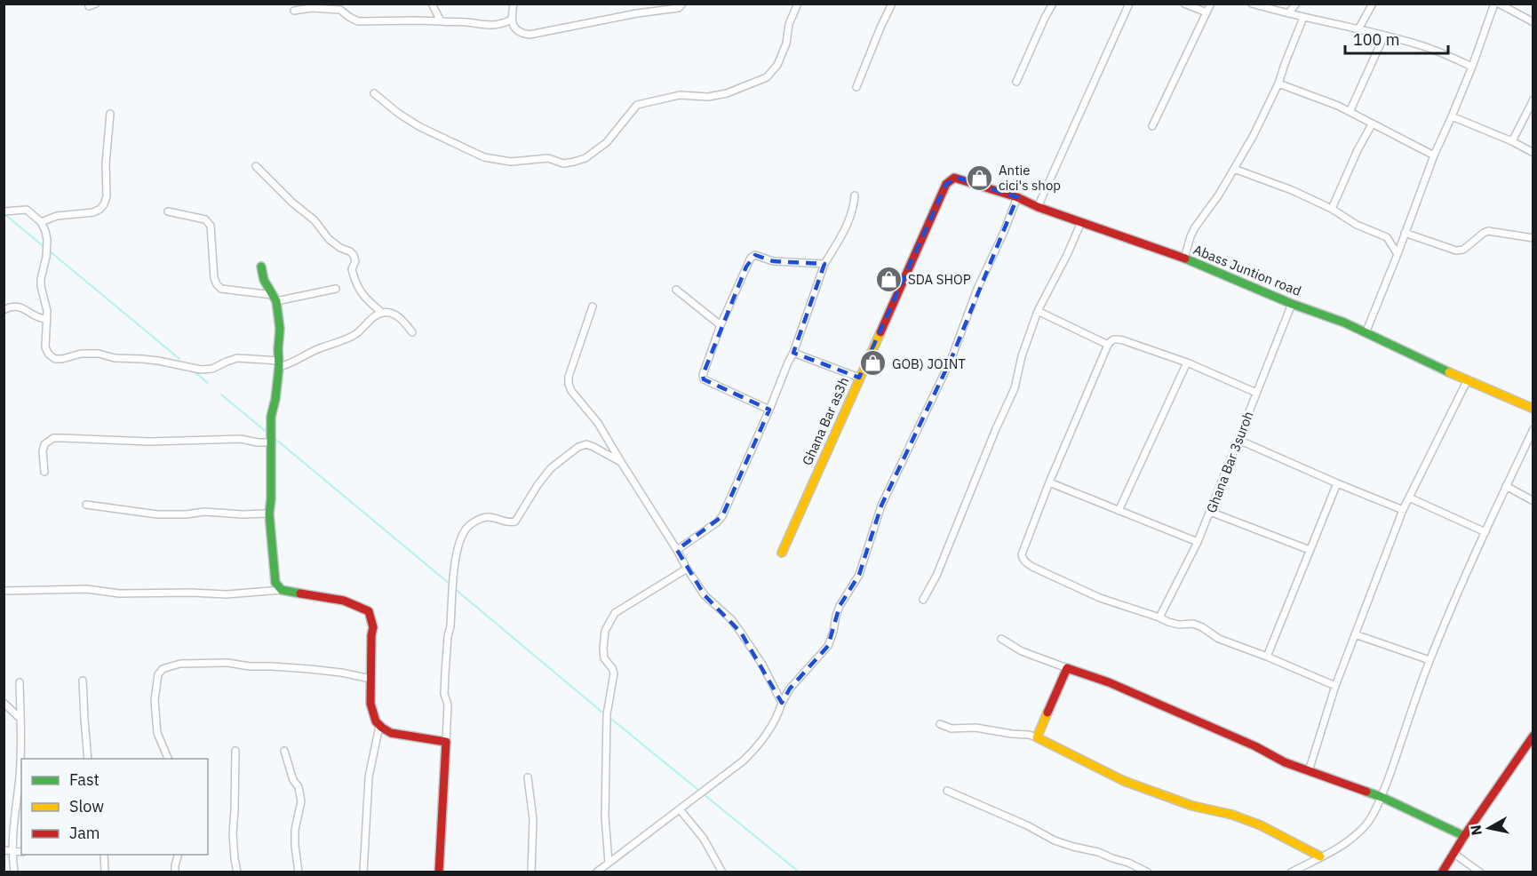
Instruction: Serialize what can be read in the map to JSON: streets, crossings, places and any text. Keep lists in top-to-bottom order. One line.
{"streets":{"street":["Abass Juntion road","Ghana Bar as3h","Ghana Bar 3suroh"]},"crossings":[["Abass Juntion road","Ghana Bar as3h"],["Abass Juntion road","Ghana Bar 3suroh"]],"places":{"shop":["Antie cici's shop","SDA SHOP","GOB) JOINT"]},"legend":["Fast","Slow","Jam"],"scale_bar":"100 m","north":"left"}
